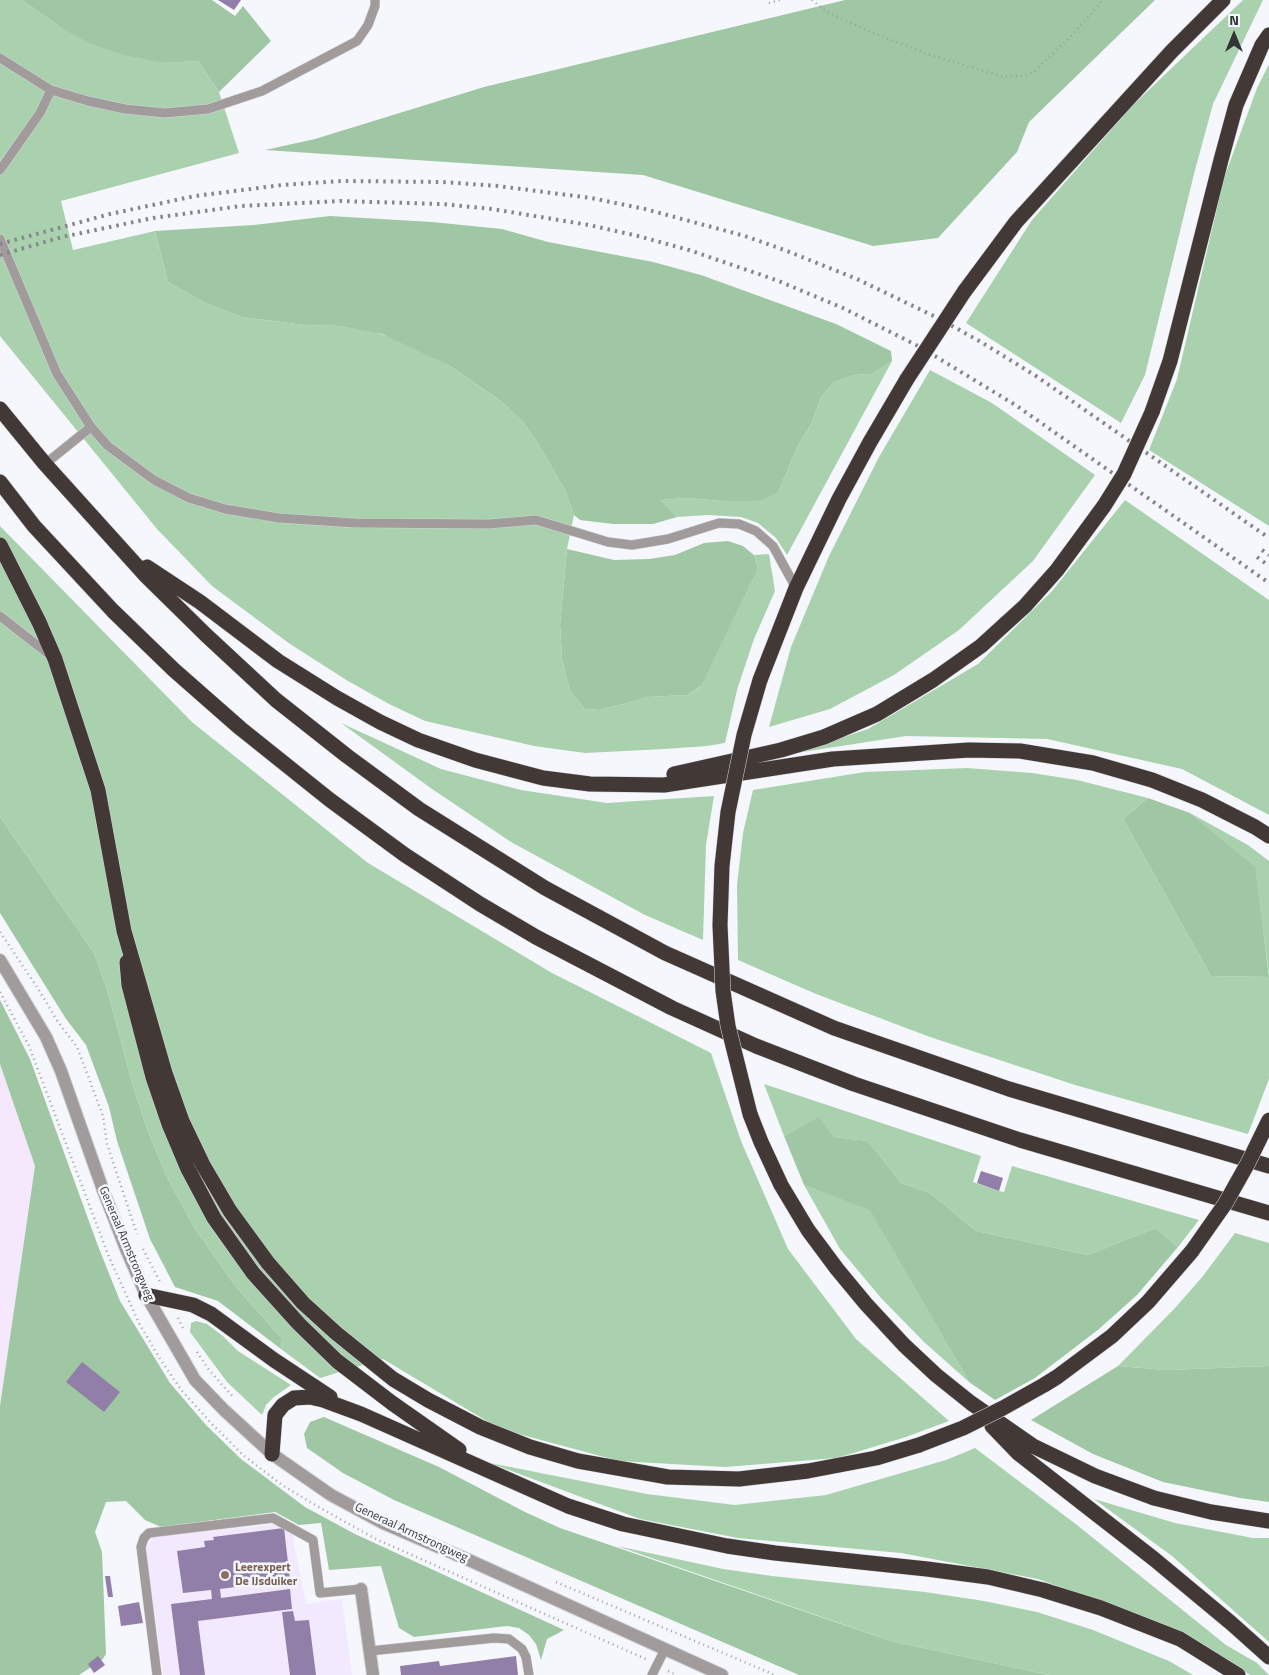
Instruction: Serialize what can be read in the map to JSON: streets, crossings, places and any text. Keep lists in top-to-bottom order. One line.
{"streets":{"street":["Generaal Armstrongweg"]},"places":["Leerexpert De IJsduiker"],"north":"top"}
